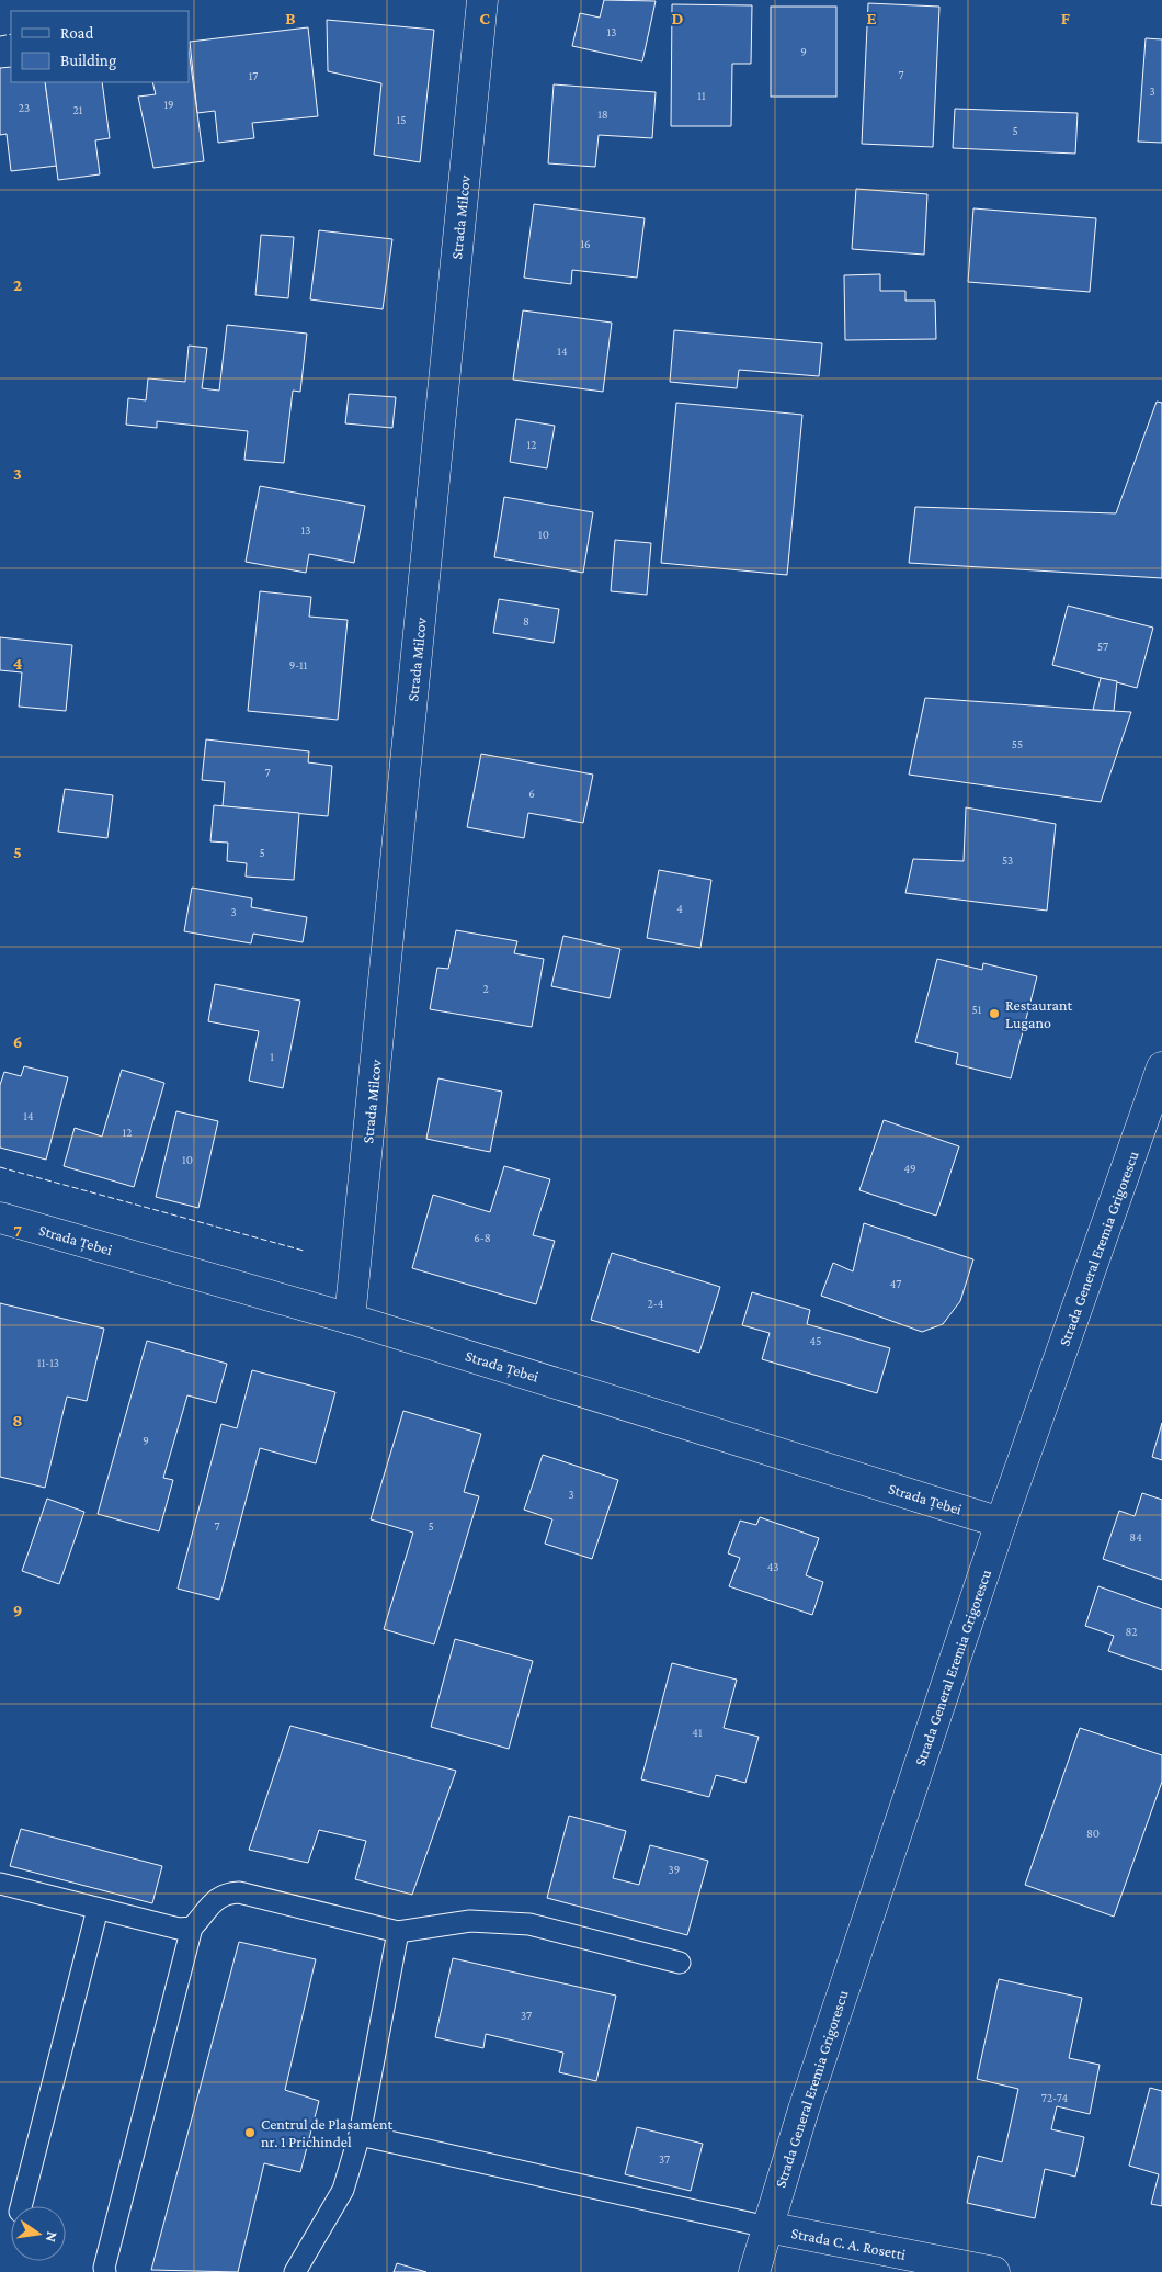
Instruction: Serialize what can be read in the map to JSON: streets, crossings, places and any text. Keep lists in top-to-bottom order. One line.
{"streets":{"street":["Strada Milcov","Strada Țebei","Strada General Eremia Grigorescu","Strada C. A. Rosetti"]},"crossings":[["Strada Milcov","Strada Țebei"],["Strada Țebei","Strada General Eremia Grigorescu"],["Strada General Eremia Grigorescu","Strada C. A. Rosetti"]],"places":["Restaurant Lugano","Centrul de Plasament nr. 1 Prichindel"],"house_numbers":["13","9","7","17","3","11","19","23","21","18","15","5","16","14","12","13","10","8","57","9-11","55","7","6","5","53","4","3","2","51","1","14","12","10","49","6-8","47","2-4","45","11-13","9","3","7","5","84","43","82","41","80","39","37","72-74","37"],"legend":["Road","Building"],"north":"right","grid":{"columns":["B","C","D","E","F"],"rows":["2","3","4","5","6","7","8","9"]}}
